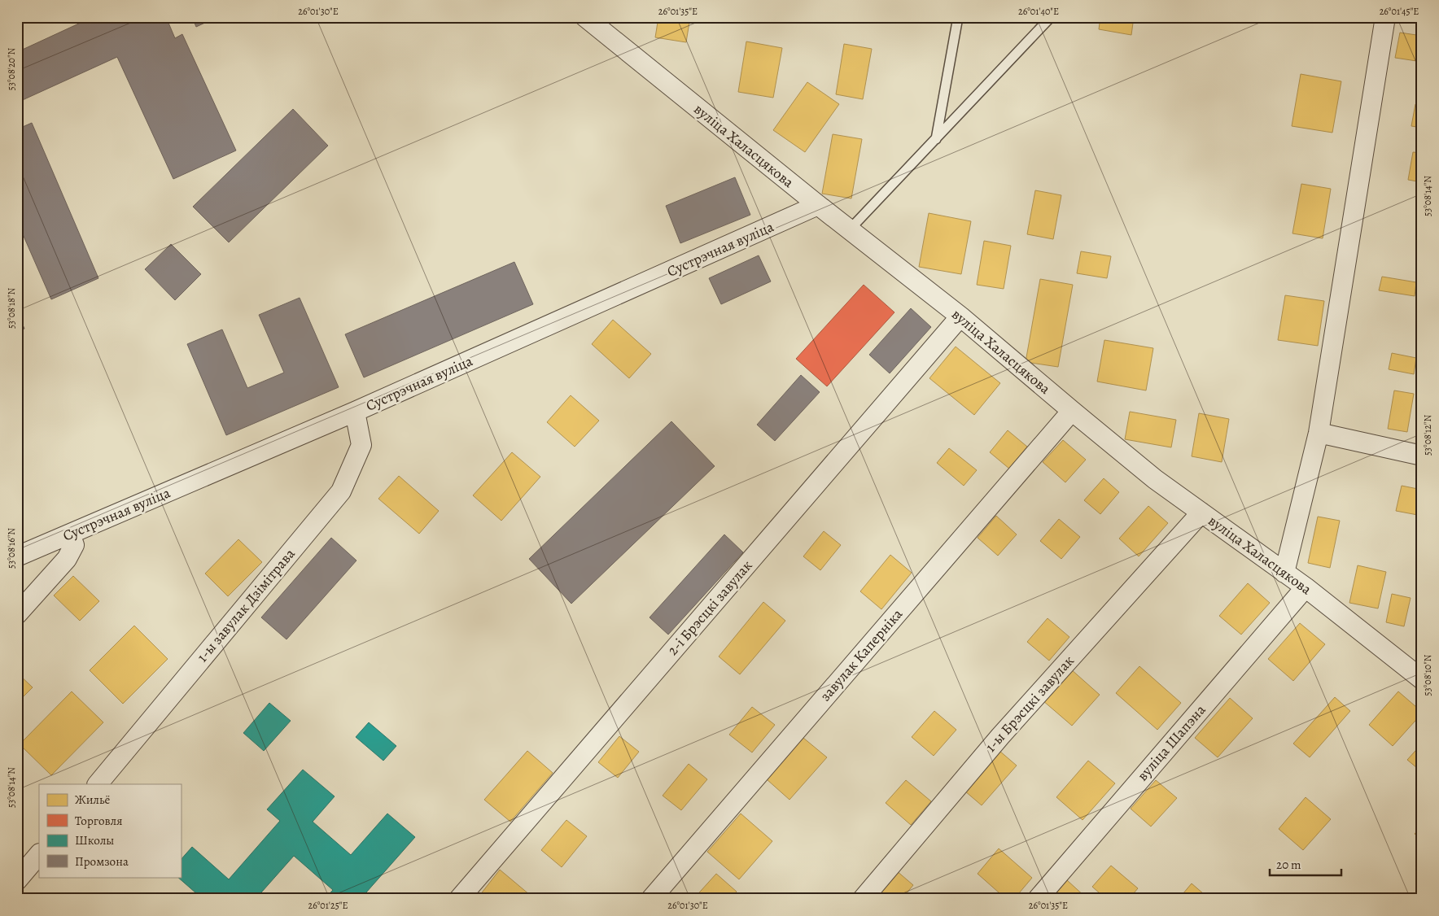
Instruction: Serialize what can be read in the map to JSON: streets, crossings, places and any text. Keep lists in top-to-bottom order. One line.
{"streets":{"street":["вуліца Халасцякова","Сустрэчная вуліца","1-ы завулак Дзімітрава","2-і Брэсцкі завулак","завулак Каперніка","1-ы Брэсцкі завулак","вуліца Шапэна"]},"crossings":[["вуліца Халасцякова","Сустрэчная вуліца"],["вуліца Халасцякова","2-і Брэсцкі завулак"],["вуліца Халасцякова","завулак Каперніка"],["вуліца Халасцякова","1-ы Брэсцкі завулак"],["вуліца Халасцякова","вуліца Шапэна"],["Сустрэчная вуліца","1-ы завулак Дзімітрава"]],"legend":["Жильё","Торговля","Школы","Промзона"],"scale_bar":"20 m","coordinates":["26°01'30\"E","26°01'35\"E","26°01'40\"E","26°01'45\"E","53°08'20\"N","53°08'14\"N","53°08'18\"N","53°08'12\"N","53°08'16\"N","53°08'10\"N","26°01'25\"E"]}
